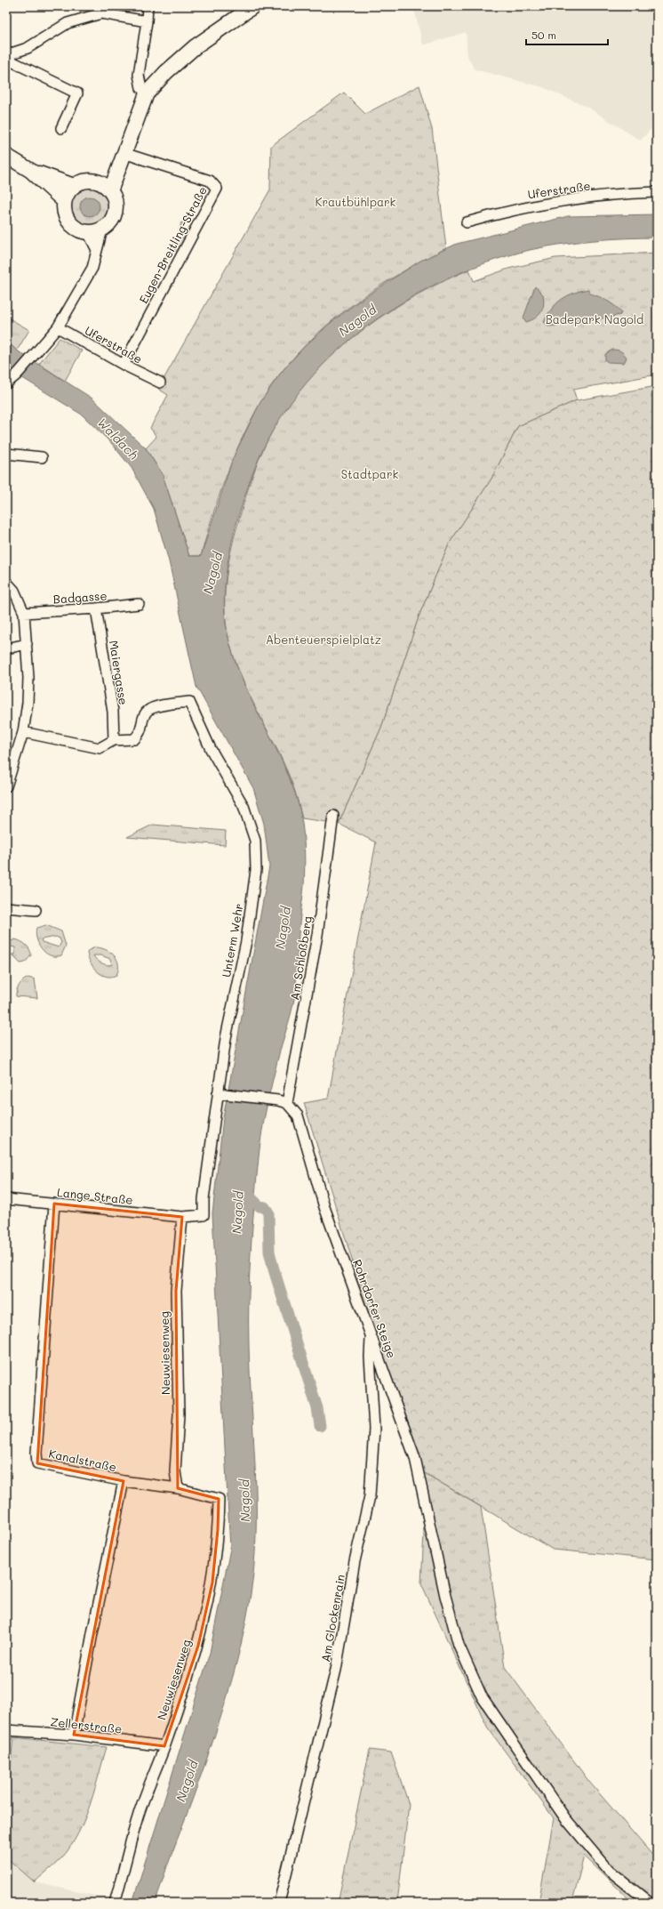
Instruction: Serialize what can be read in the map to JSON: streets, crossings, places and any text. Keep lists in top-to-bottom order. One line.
{"streets":{"street":["Uferstraße","Eugen-Breitling-Straße","Badgasse","Maiergasse","Unterm Wehr","Am Schloßberg","Lange Straße","Rohrdorfer Steige","Neuwiesenweg","Kanalstraße","Am Glockenrain","Zellerstraße"]},"crossings":[["Uferstraße","Eugen-Breitling-Straße"],["Badgasse","Maiergasse"],["Maiergasse","Unterm Wehr"],["Unterm Wehr","Lange Straße"],["Unterm Wehr","Neuwiesenweg"],["Am Schloßberg","Rohrdorfer Steige"],["Lange Straße","Neuwiesenweg"],["Lange Straße","Kanalstraße"],["Rohrdorfer Steige","Am Glockenrain"],["Neuwiesenweg","Kanalstraße"],["Neuwiesenweg","Zellerstraße"],["Kanalstraße","Zellerstraße"]],"water":["Nagold","Waldach"],"parks":["Krautbühlpark","Badepark Nagold","Stadtpark","Abenteuerspielplatz"],"scale_bar":"50 m"}
